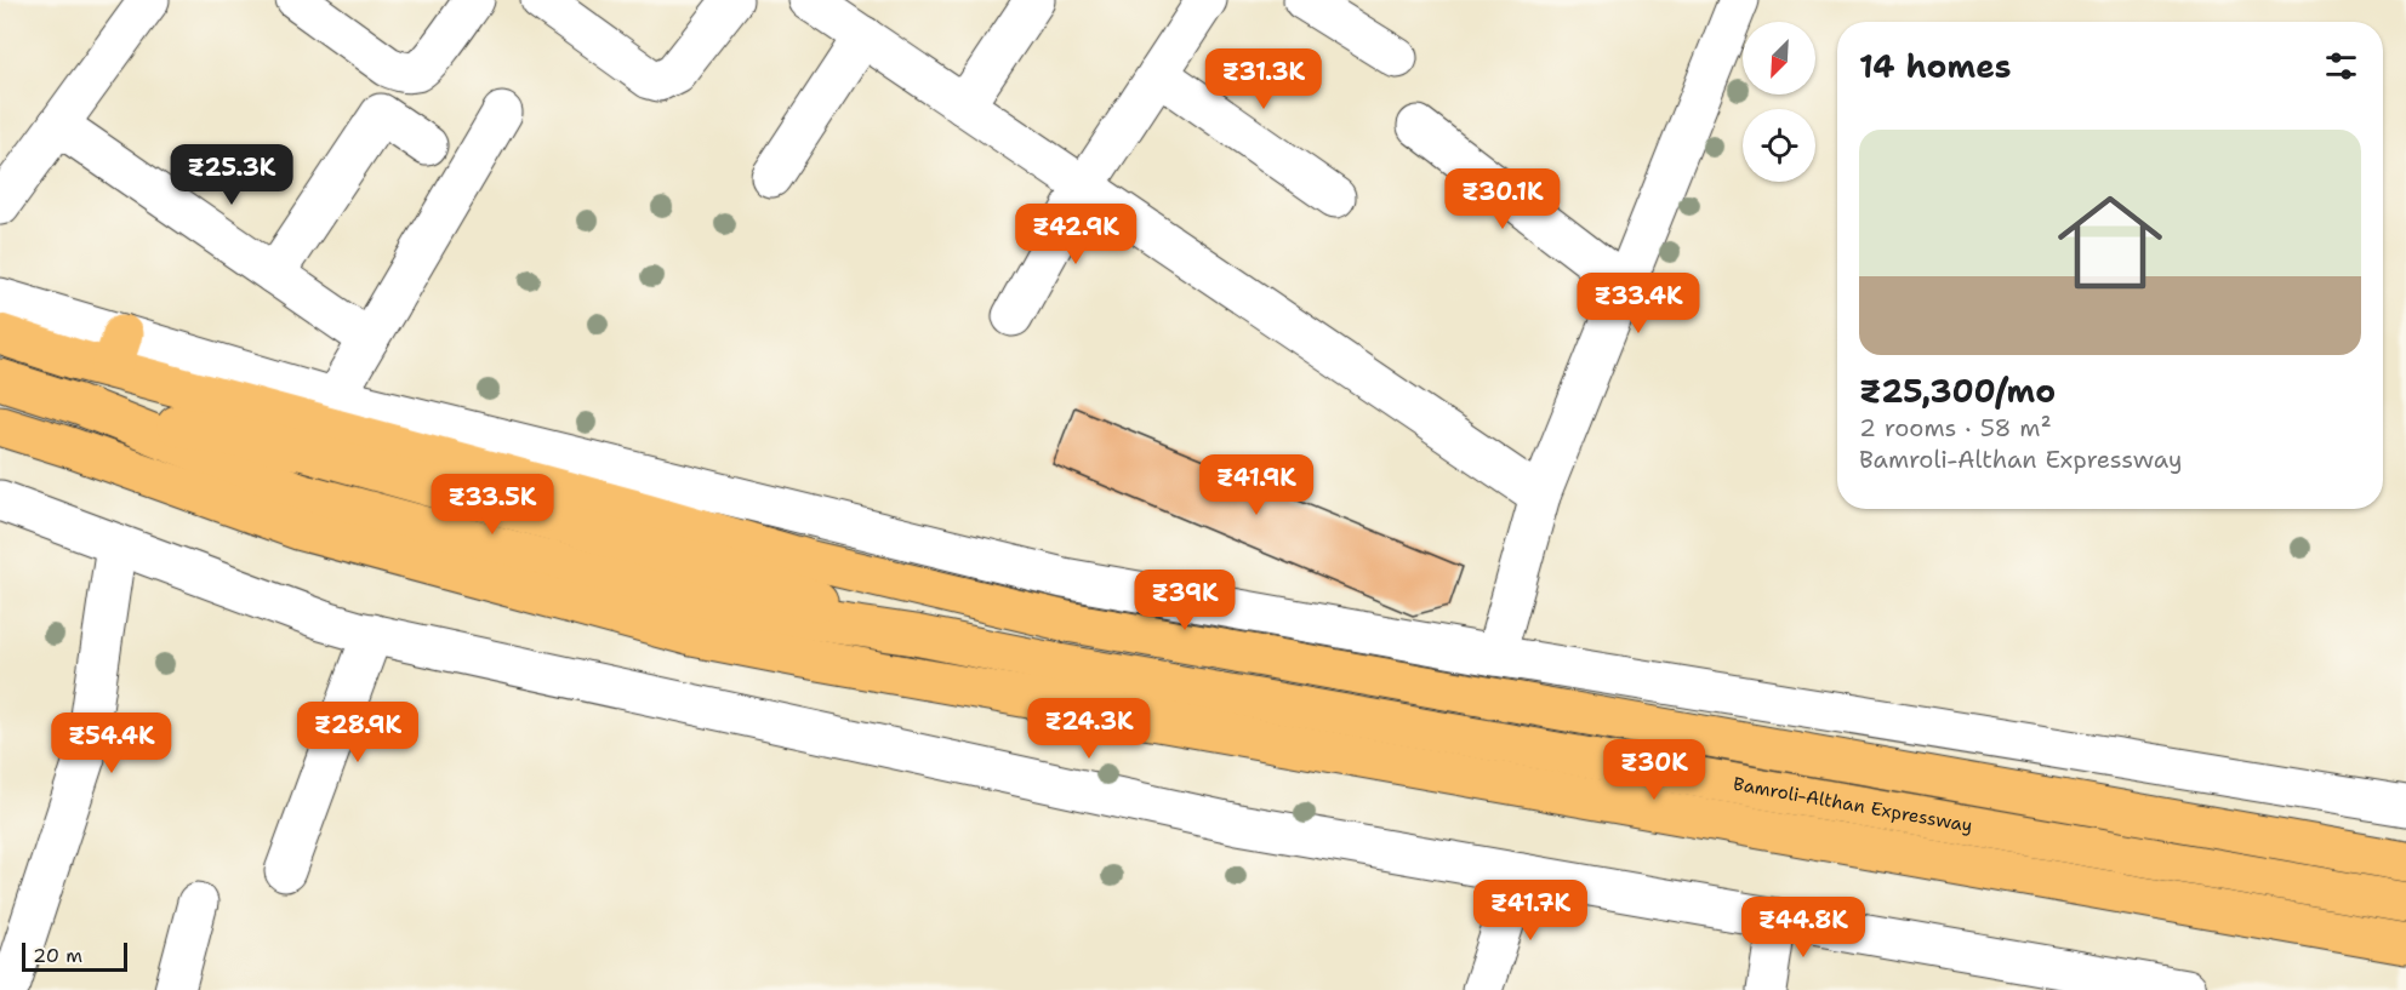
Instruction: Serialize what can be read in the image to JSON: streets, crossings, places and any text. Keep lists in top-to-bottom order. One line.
{"streets":{"main road":["Bamroli-Althan Expressway"]},"scale_bar":"20 m","north":"bottom left","page":{"heading":"14 homes","price":["₹31.3K","₹25.3K","₹30.1K","₹42.9K","₹33.4K","₹41.9K","₹33.5K","₹39K","₹24.3K","₹28.9K","₹54.4K","₹30K","₹41.7K","₹44.8K"],"list":[{"name":"₹25,300/mo","note":"2 rooms · 58 m² · Bamroli-Althan Expressway"}],"scale":"20 m"}}
